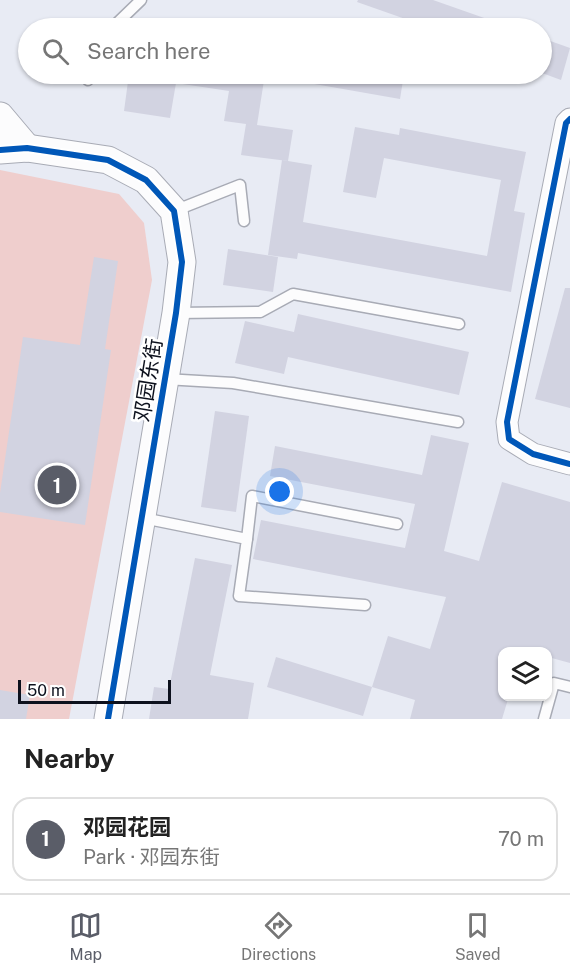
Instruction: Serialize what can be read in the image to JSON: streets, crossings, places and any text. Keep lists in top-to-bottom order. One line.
{"streets":{"street":["邓园东街"]},"scale_bar":"50 m","page":{"search":"Search here","pins":"1","scale":"50 m","heading":"Nearby","list":[{"mark":"1","name":"邓园花园","note":"Park · 邓园东街","value":"70 m"}],"nav":["Map","Directions","Saved"]}}
